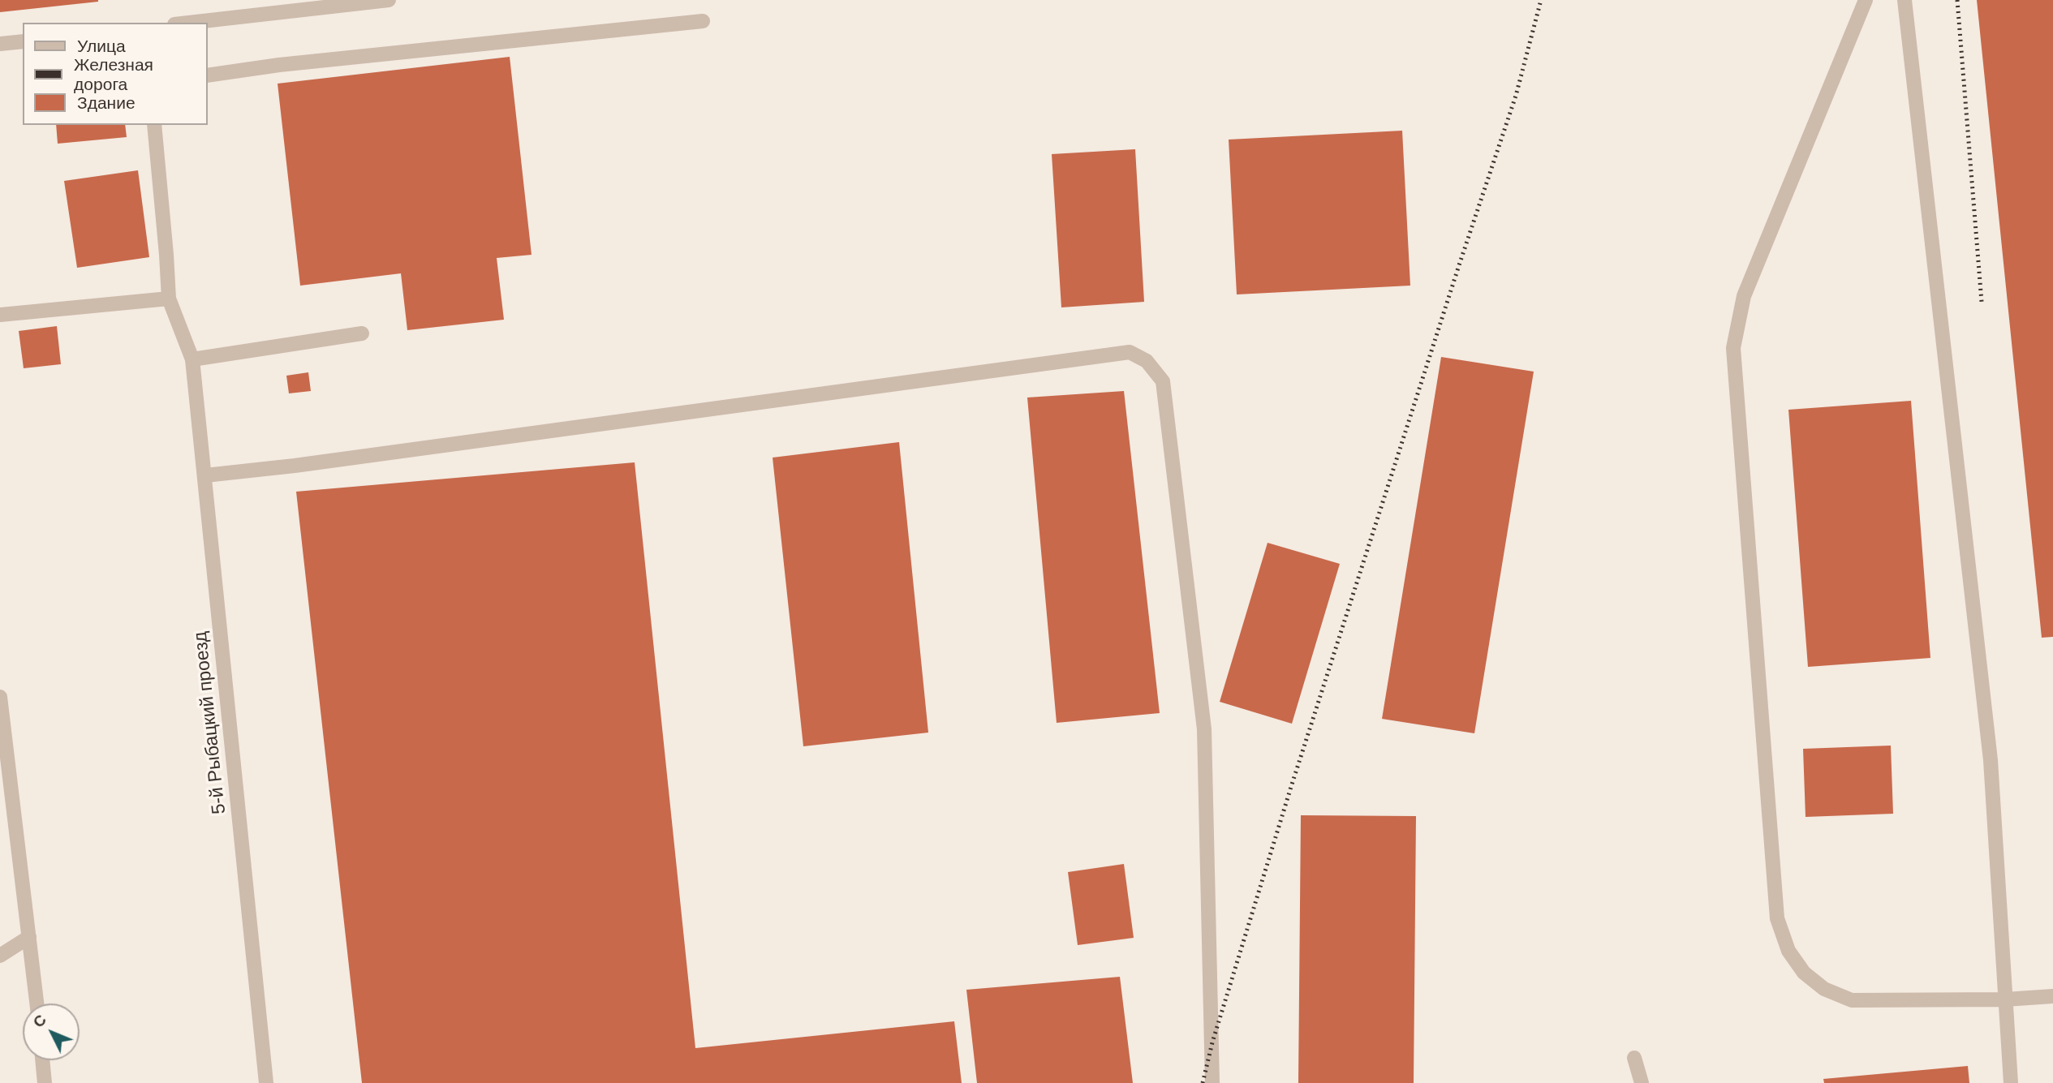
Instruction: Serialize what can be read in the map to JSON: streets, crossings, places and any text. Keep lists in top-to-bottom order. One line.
{"streets":{"street":["5-й Рыбацкий проезд"]},"legend":["Улица","Железная дорога","Здание"],"north":"top left"}
